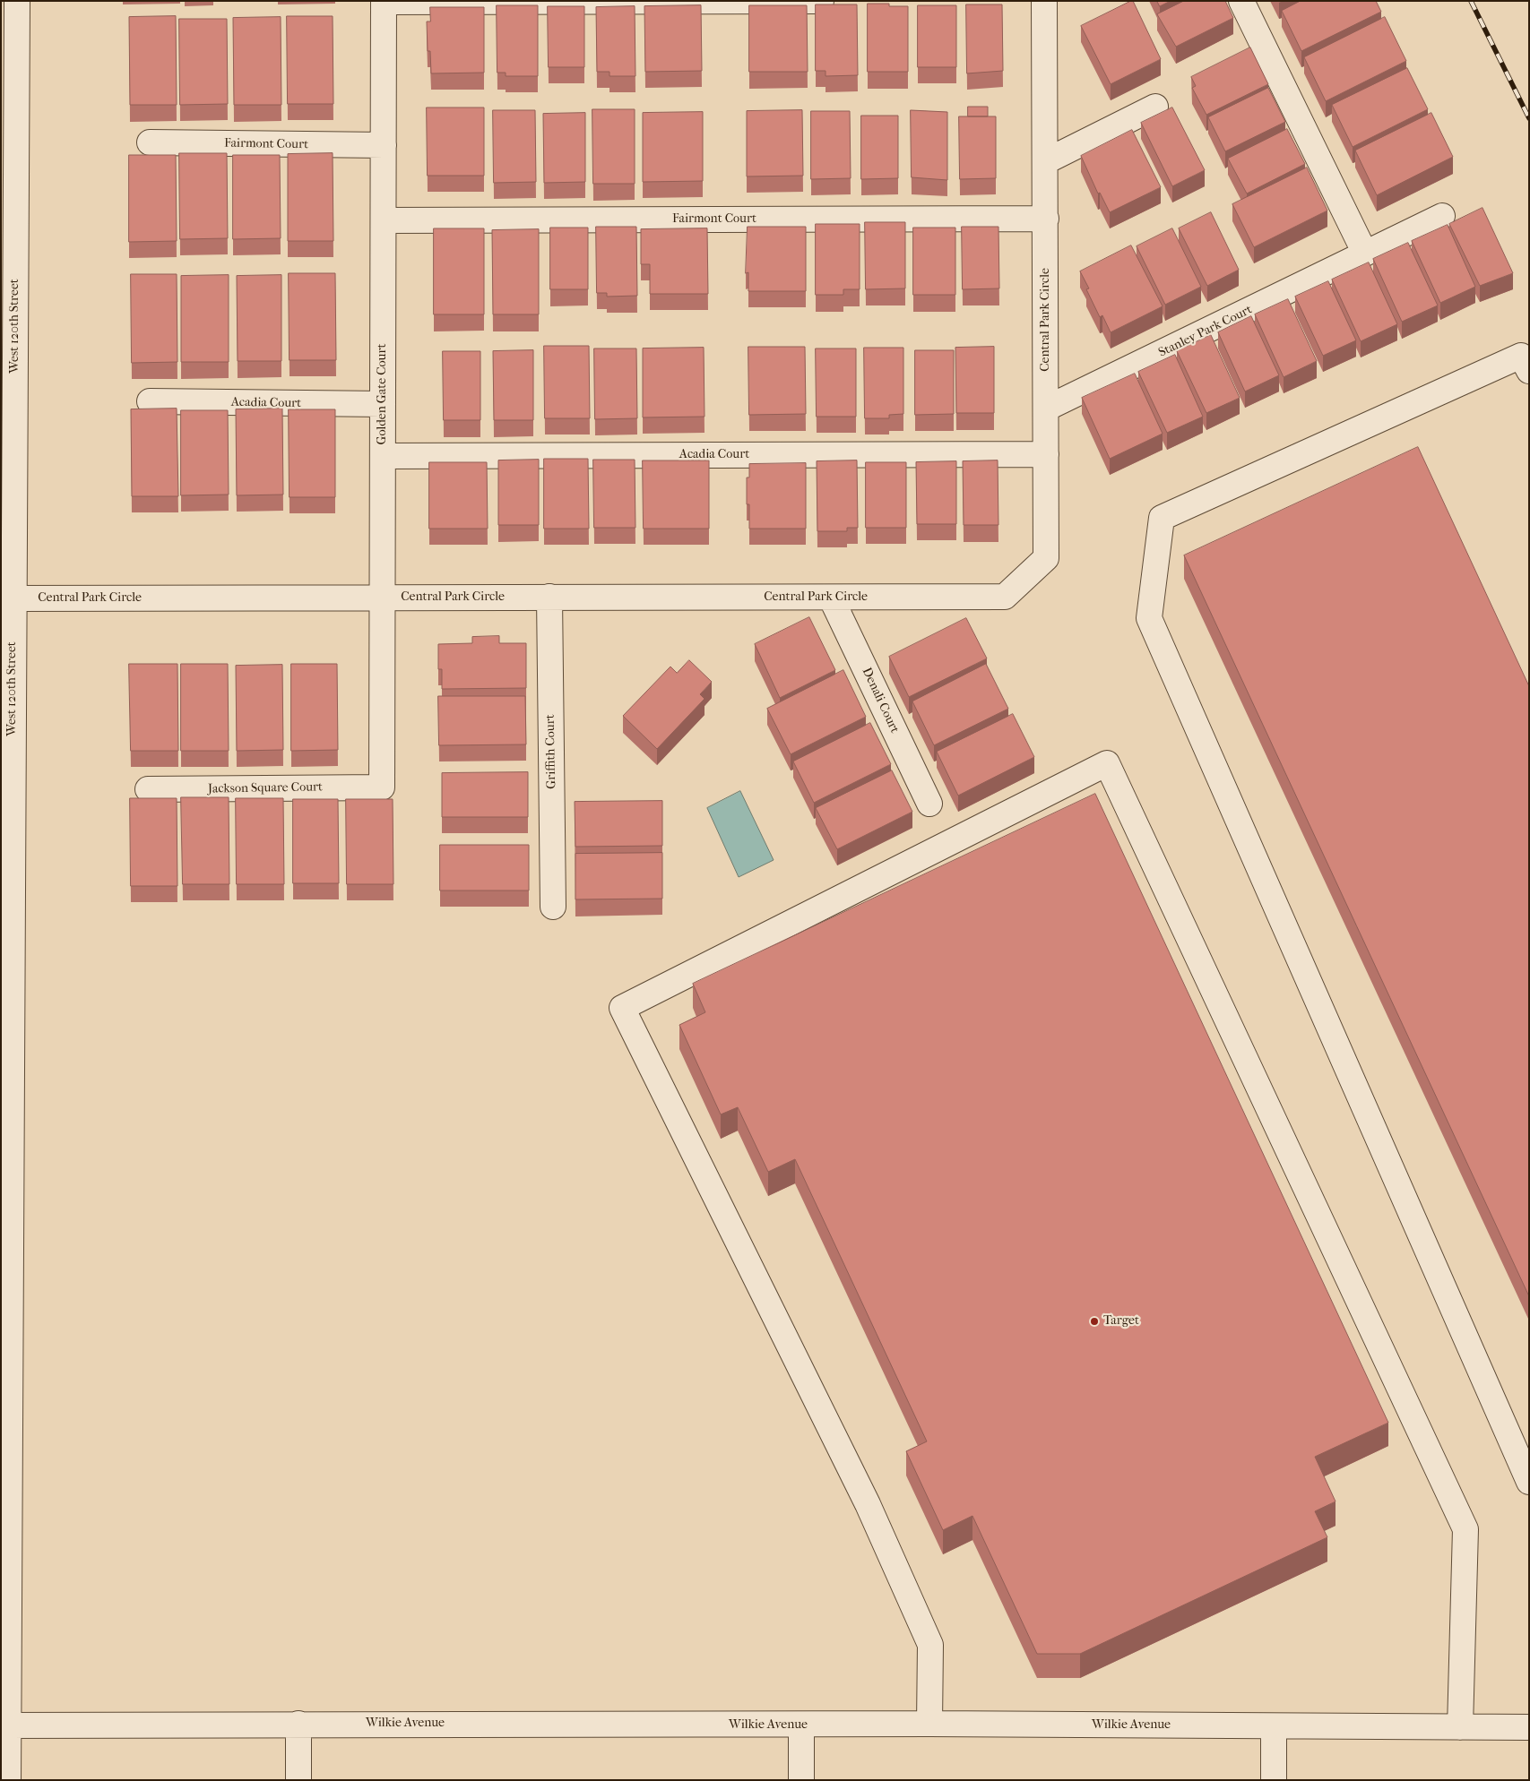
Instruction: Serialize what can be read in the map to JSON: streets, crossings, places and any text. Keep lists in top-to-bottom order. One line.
{"streets":{"street":["Fairmont Court","Central Park Circle","West 120th Street","Stanley Park Court","Golden Gate Court","Acadia Court","Denali Court","Griffith Court","Jackson Square Court","Wilkie Avenue"]},"crossings":[["Fairmont Court","Central Park Circle"],["Fairmont Court","Golden Gate Court"],["Central Park Circle","West 120th Street"],["Central Park Circle","Stanley Park Court"],["Central Park Circle","Golden Gate Court"],["Central Park Circle","Acadia Court"],["Central Park Circle","Denali Court"],["Central Park Circle","Griffith Court"],["West 120th Street","Wilkie Avenue"],["Golden Gate Court","Acadia Court"],["Golden Gate Court","Jackson Square Court"]],"places":["Target"]}
